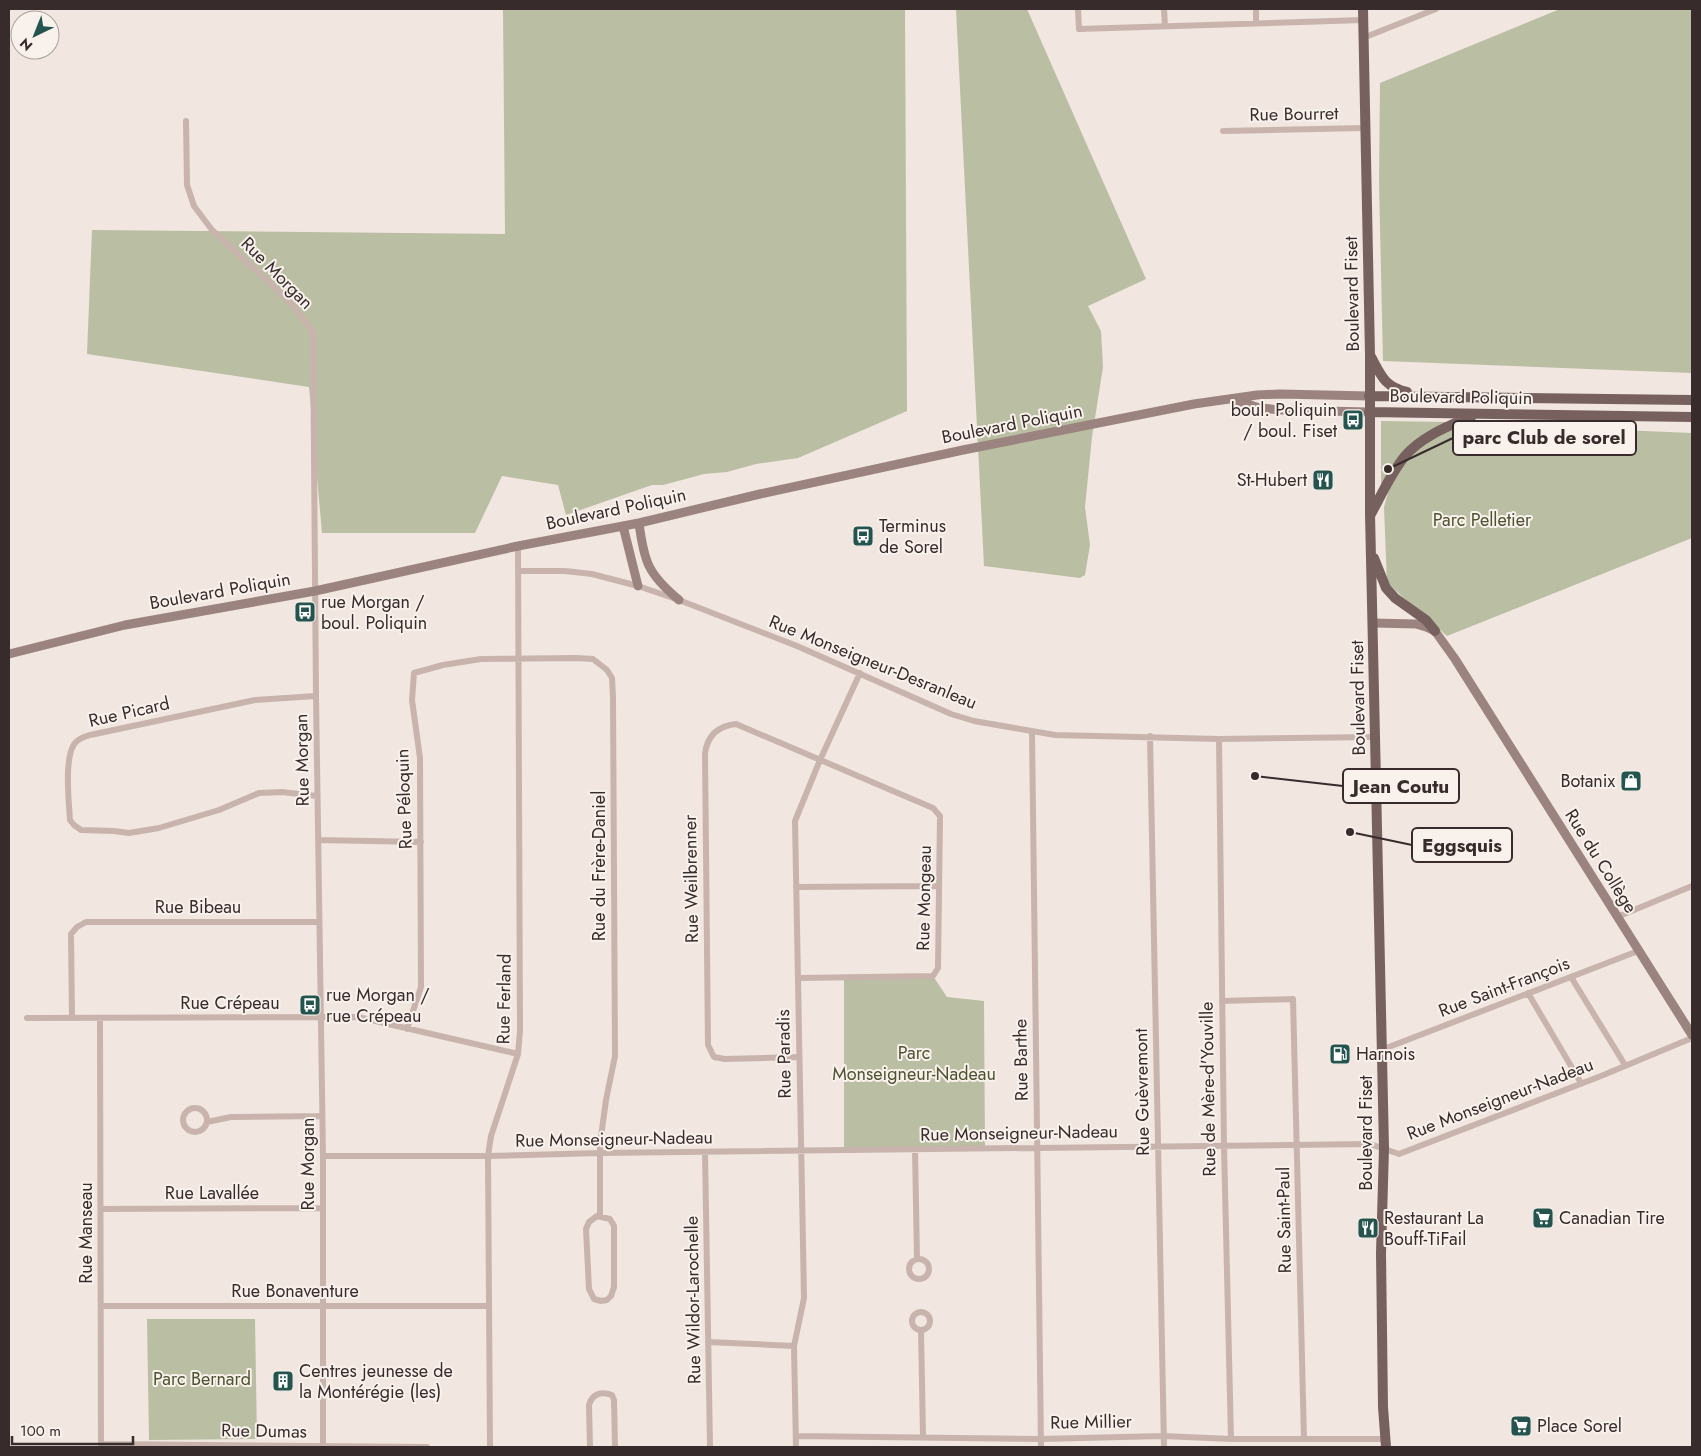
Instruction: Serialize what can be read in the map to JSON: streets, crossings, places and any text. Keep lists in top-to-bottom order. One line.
{"streets":{"main road":["Boulevard Fiset","Boulevard Poliquin"],"street":["Rue Bourret","Rue Morgan","Rue Monseigneur-Desranleau","Rue Picard","Rue Péloquin","Rue du Collège","Rue du Frère-Daniel","Rue Weilbrenner","Rue Mongeau","Rue Bibeau","Rue Saint-François","Rue Ferland","Rue Crépeau","Rue Paradis","Rue Barthe","Rue de Mère-d'Youville","Rue Guèvremont","Rue Monseigneur-Nadeau","Rue Lavallée","Rue Saint-Paul","Rue Manseau","Rue Bonaventure","Rue Wildor-Larochelle","Rue Millier","Rue Dumas"]},"crossings":[["Rue Bourret","Boulevard Fiset"],["Rue Morgan","Boulevard Poliquin"],["Rue Morgan","Rue Picard"],["Rue Morgan","Rue Bibeau"],["Rue Morgan","Rue Crépeau"],["Rue Morgan","Rue Monseigneur-Nadeau"],["Rue Morgan","Rue Lavallée"],["Rue Morgan","Rue Bonaventure"],["Rue Morgan","Rue Dumas"],["Boulevard Fiset","Boulevard Poliquin"],["Boulevard Fiset","Rue Monseigneur-Desranleau"],["Boulevard Fiset","Rue Saint-François"],["Boulevard Fiset","Rue Monseigneur-Nadeau"],["Boulevard Fiset","Rue Millier"],["Boulevard Poliquin","Rue Ferland"],["Rue Monseigneur-Desranleau","Rue Ferland"],["Rue Monseigneur-Desranleau","Rue Paradis"],["Rue Monseigneur-Desranleau","Rue Barthe"],["Rue Monseigneur-Desranleau","Rue de Mère-d'Youville"],["Rue Monseigneur-Desranleau","Rue Guèvremont"],["Rue Péloquin","Rue du Frère-Daniel"],["Rue Péloquin","Rue Ferland"],["Rue Péloquin","Rue Crépeau"],["Rue du Collège","Rue Saint-François"],["Rue du Collège","Rue Monseigneur-Nadeau"],["Rue du Frère-Daniel","Rue Ferland"],["Rue du Frère-Daniel","Rue Monseigneur-Nadeau"],["Rue Weilbrenner","Rue Mongeau"],["Rue Weilbrenner","Rue Paradis"],["Rue Mongeau","Rue Paradis"],["Rue Bibeau","Rue Crépeau"],["Rue Ferland","Rue Crépeau"],["Rue Ferland","Rue Monseigneur-Nadeau"],["Rue Ferland","Rue Bonaventure"],["Rue Crépeau","Rue Manseau"],["Rue Paradis","Rue Monseigneur-Nadeau"],["Rue Paradis","Rue Millier"],["Rue Barthe","Rue Monseigneur-Nadeau"],["Rue Barthe","Rue Millier"],["Rue de Mère-d'Youville","Rue Monseigneur-Nadeau"],["Rue de Mère-d'Youville","Rue Saint-Paul"],["Rue de Mère-d'Youville","Rue Millier"],["Rue Guèvremont","Rue Monseigneur-Nadeau"],["Rue Guèvremont","Rue Millier"],["Rue Monseigneur-Nadeau","Rue Saint-Paul"],["Rue Monseigneur-Nadeau","Rue Wildor-Larochelle"],["Rue Lavallée","Rue Manseau"],["Rue Saint-Paul","Rue Millier"],["Rue Manseau","Rue Bonaventure"],["Rue Manseau","Rue Dumas"]],"parks":["Parc Pelletier","Parc Monseigneur-Nadeau","Parc Bernard"],"places":{"bus stop":["boul. Poliquin / boul. Fiset","Terminus de Sorel","rue Morgan / boul. Poliquin","rue Morgan / rue Crépeau"],"other":["parc Club de sorel","Jean Coutu","Eggsquis"],"restaurant":["St-Hubert","Restaurant La Bouff-TiFail"],"shop":["Botanix"],"fuel station":["Harnois"],"supermarket":["Canadian Tire","Place Sorel"],"building":["Centres jeunesse de la Montérégie (les)"]},"scale_bar":"100 m","north":"bottom left"}
